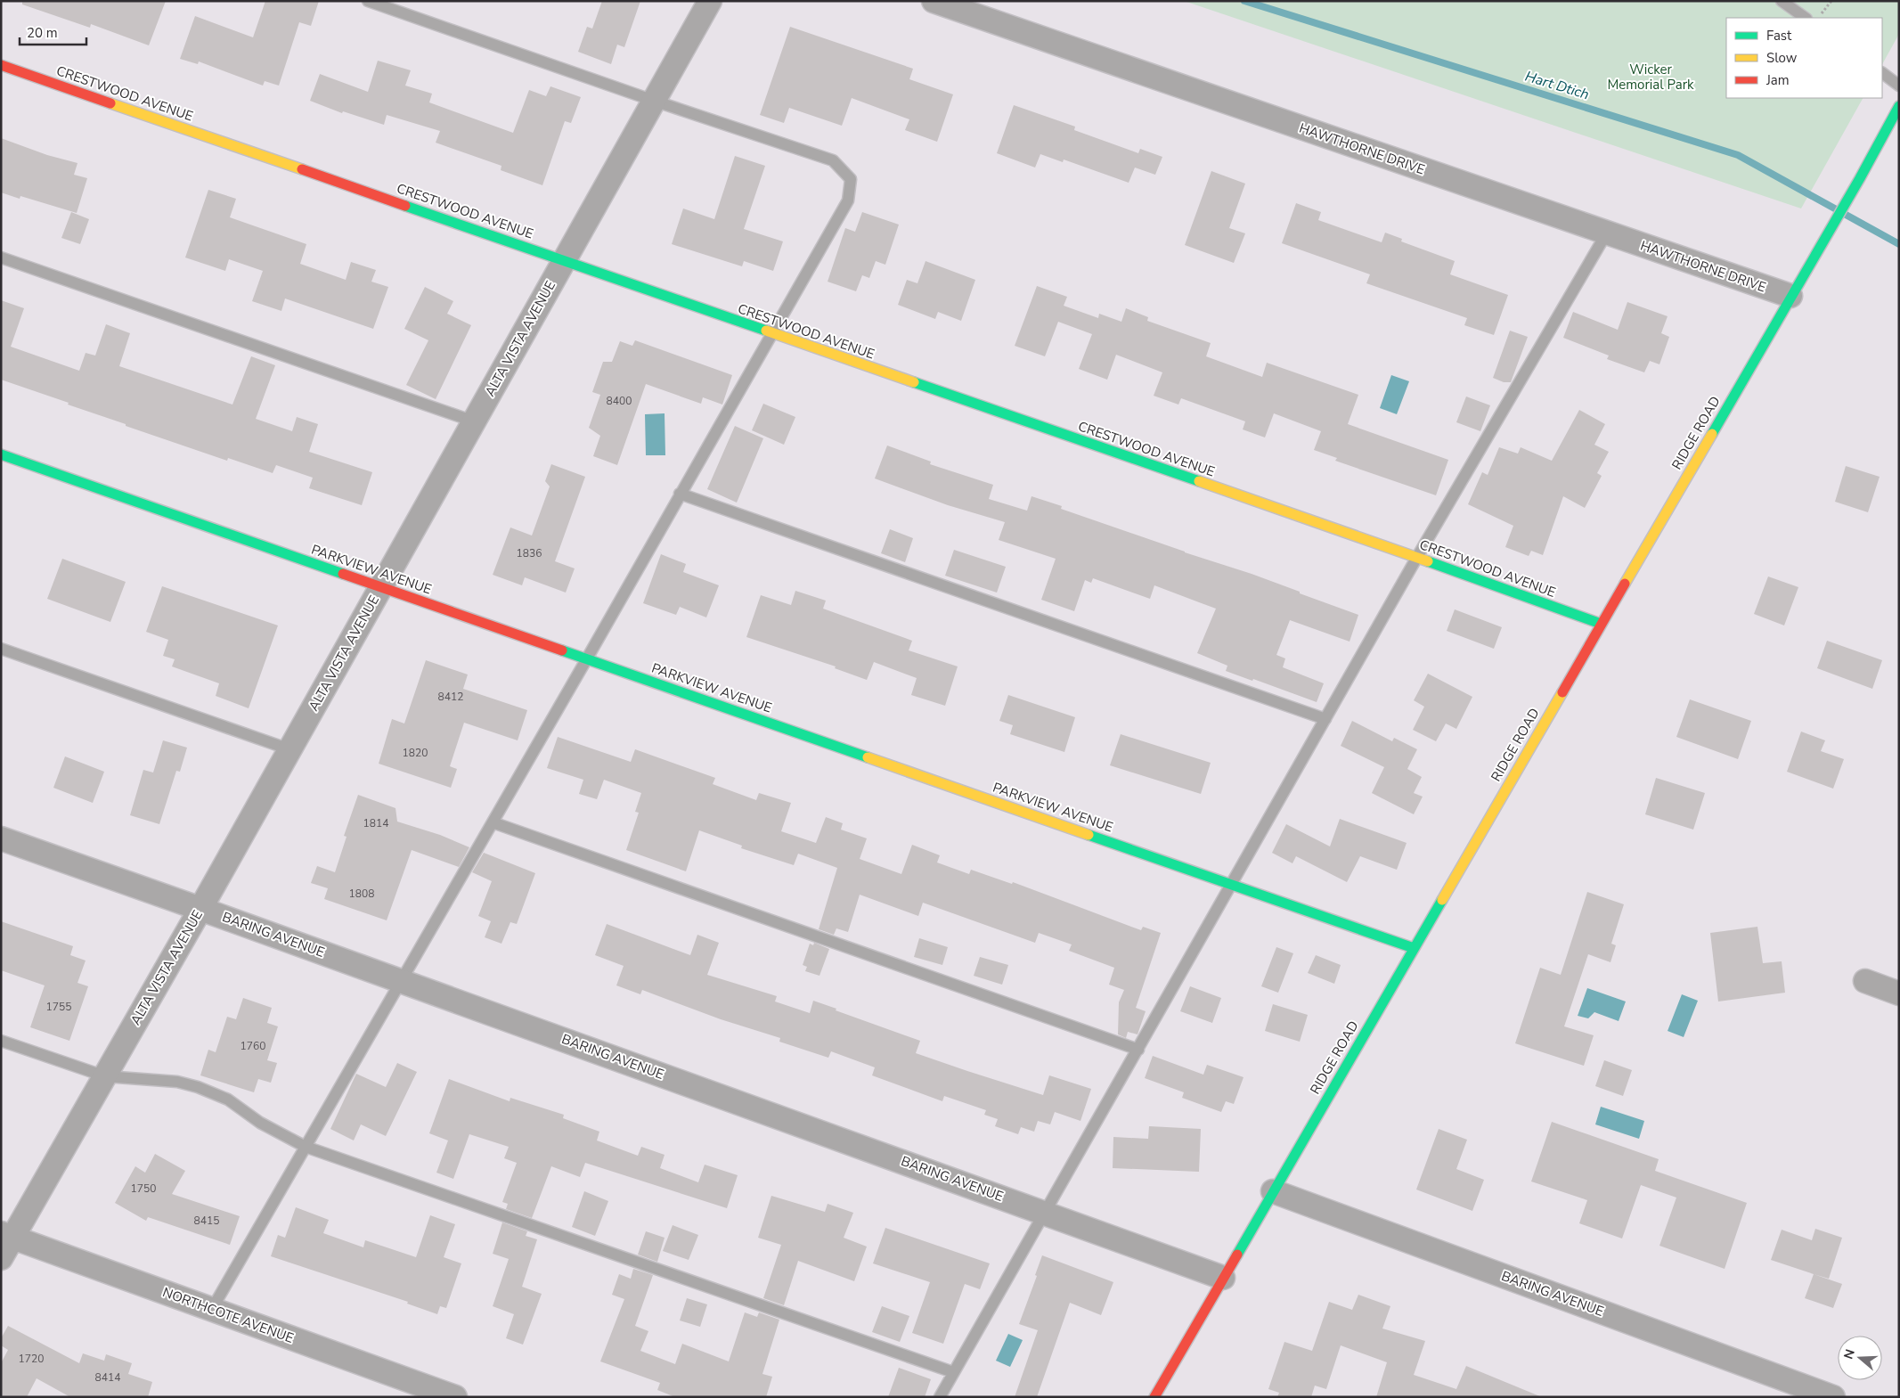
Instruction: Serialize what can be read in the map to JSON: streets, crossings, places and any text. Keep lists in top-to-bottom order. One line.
{"streets":{"street":["CRESTWOOD AVENUE","HAWTHORNE DRIVE","ALTA VISTA AVENUE","RIDGE ROAD","PARKVIEW AVENUE","BARING AVENUE","NORTHCOTE AVENUE"]},"crossings":[["CRESTWOOD AVENUE","ALTA VISTA AVENUE"],["CRESTWOOD AVENUE","RIDGE ROAD"],["HAWTHORNE DRIVE","RIDGE ROAD"],["ALTA VISTA AVENUE","PARKVIEW AVENUE"],["ALTA VISTA AVENUE","BARING AVENUE"],["ALTA VISTA AVENUE","NORTHCOTE AVENUE"],["RIDGE ROAD","PARKVIEW AVENUE"],["RIDGE ROAD","BARING AVENUE"]],"water":["Hart Dtich"],"parks":["Wicker Memorial Park"],"house_numbers":["8400","1836","8412","1820","1814","1808","1755","1760","1750","8415","1720","8414"],"legend":["Fast","Slow","Jam"],"scale_bar":"20 m","north":"left"}
